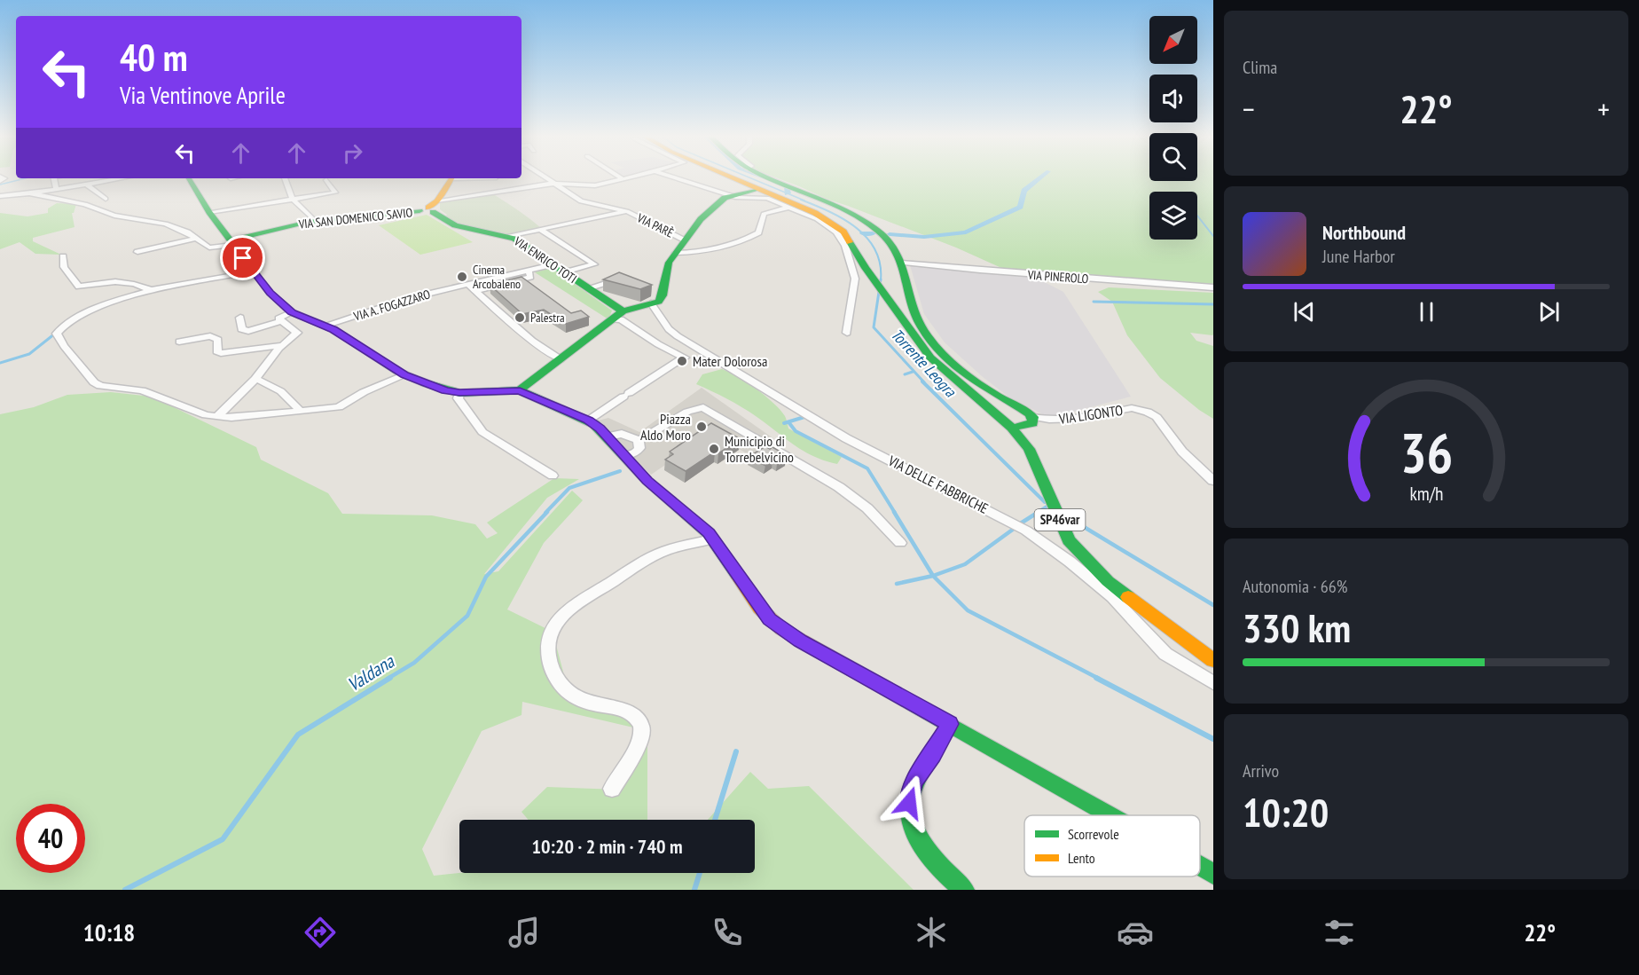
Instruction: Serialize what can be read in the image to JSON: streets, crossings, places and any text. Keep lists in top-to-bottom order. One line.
{"streets":{"main road":["VIA SAN DOMENICO SAVIO","VIA ENRICO TOTI","SP46var"],"street":["VIA PARÈ","VIA PINEROLO","VIA A. FOGAZZARO","VIA LIGONTO","VIA DELLE FABBRICHE"]},"crossings":[["VIA SAN DOMENICO SAVIO","VIA ENRICO TOTI"],["VIA PARÈ","VIA ENRICO TOTI"],["VIA ENRICO TOTI","VIA A. FOGAZZARO"]],"water":["Torrente Leogra","Valdana"],"places":["Cinema Arcobaleno","Palestra","Mater Dolorosa","Piazza Aldo Moro","Municipio di Torrebelvicino"],"legend":["Scorrevole","Lento"],"north":"bottom left","page":{"tile":["Clima",["Autonomia · 66%","330 km"],["Arrivo","10:20"]],"turn":["40 m","Via Ventinove Aprile"],"heat":["−","22°","+"],"song":["Northbound","June Harbor"],"limit":"40","trip":"10:20 · 2 min · 740 m","tabs":["10:18","22°"],"gauge":["36","km/h"]}}
